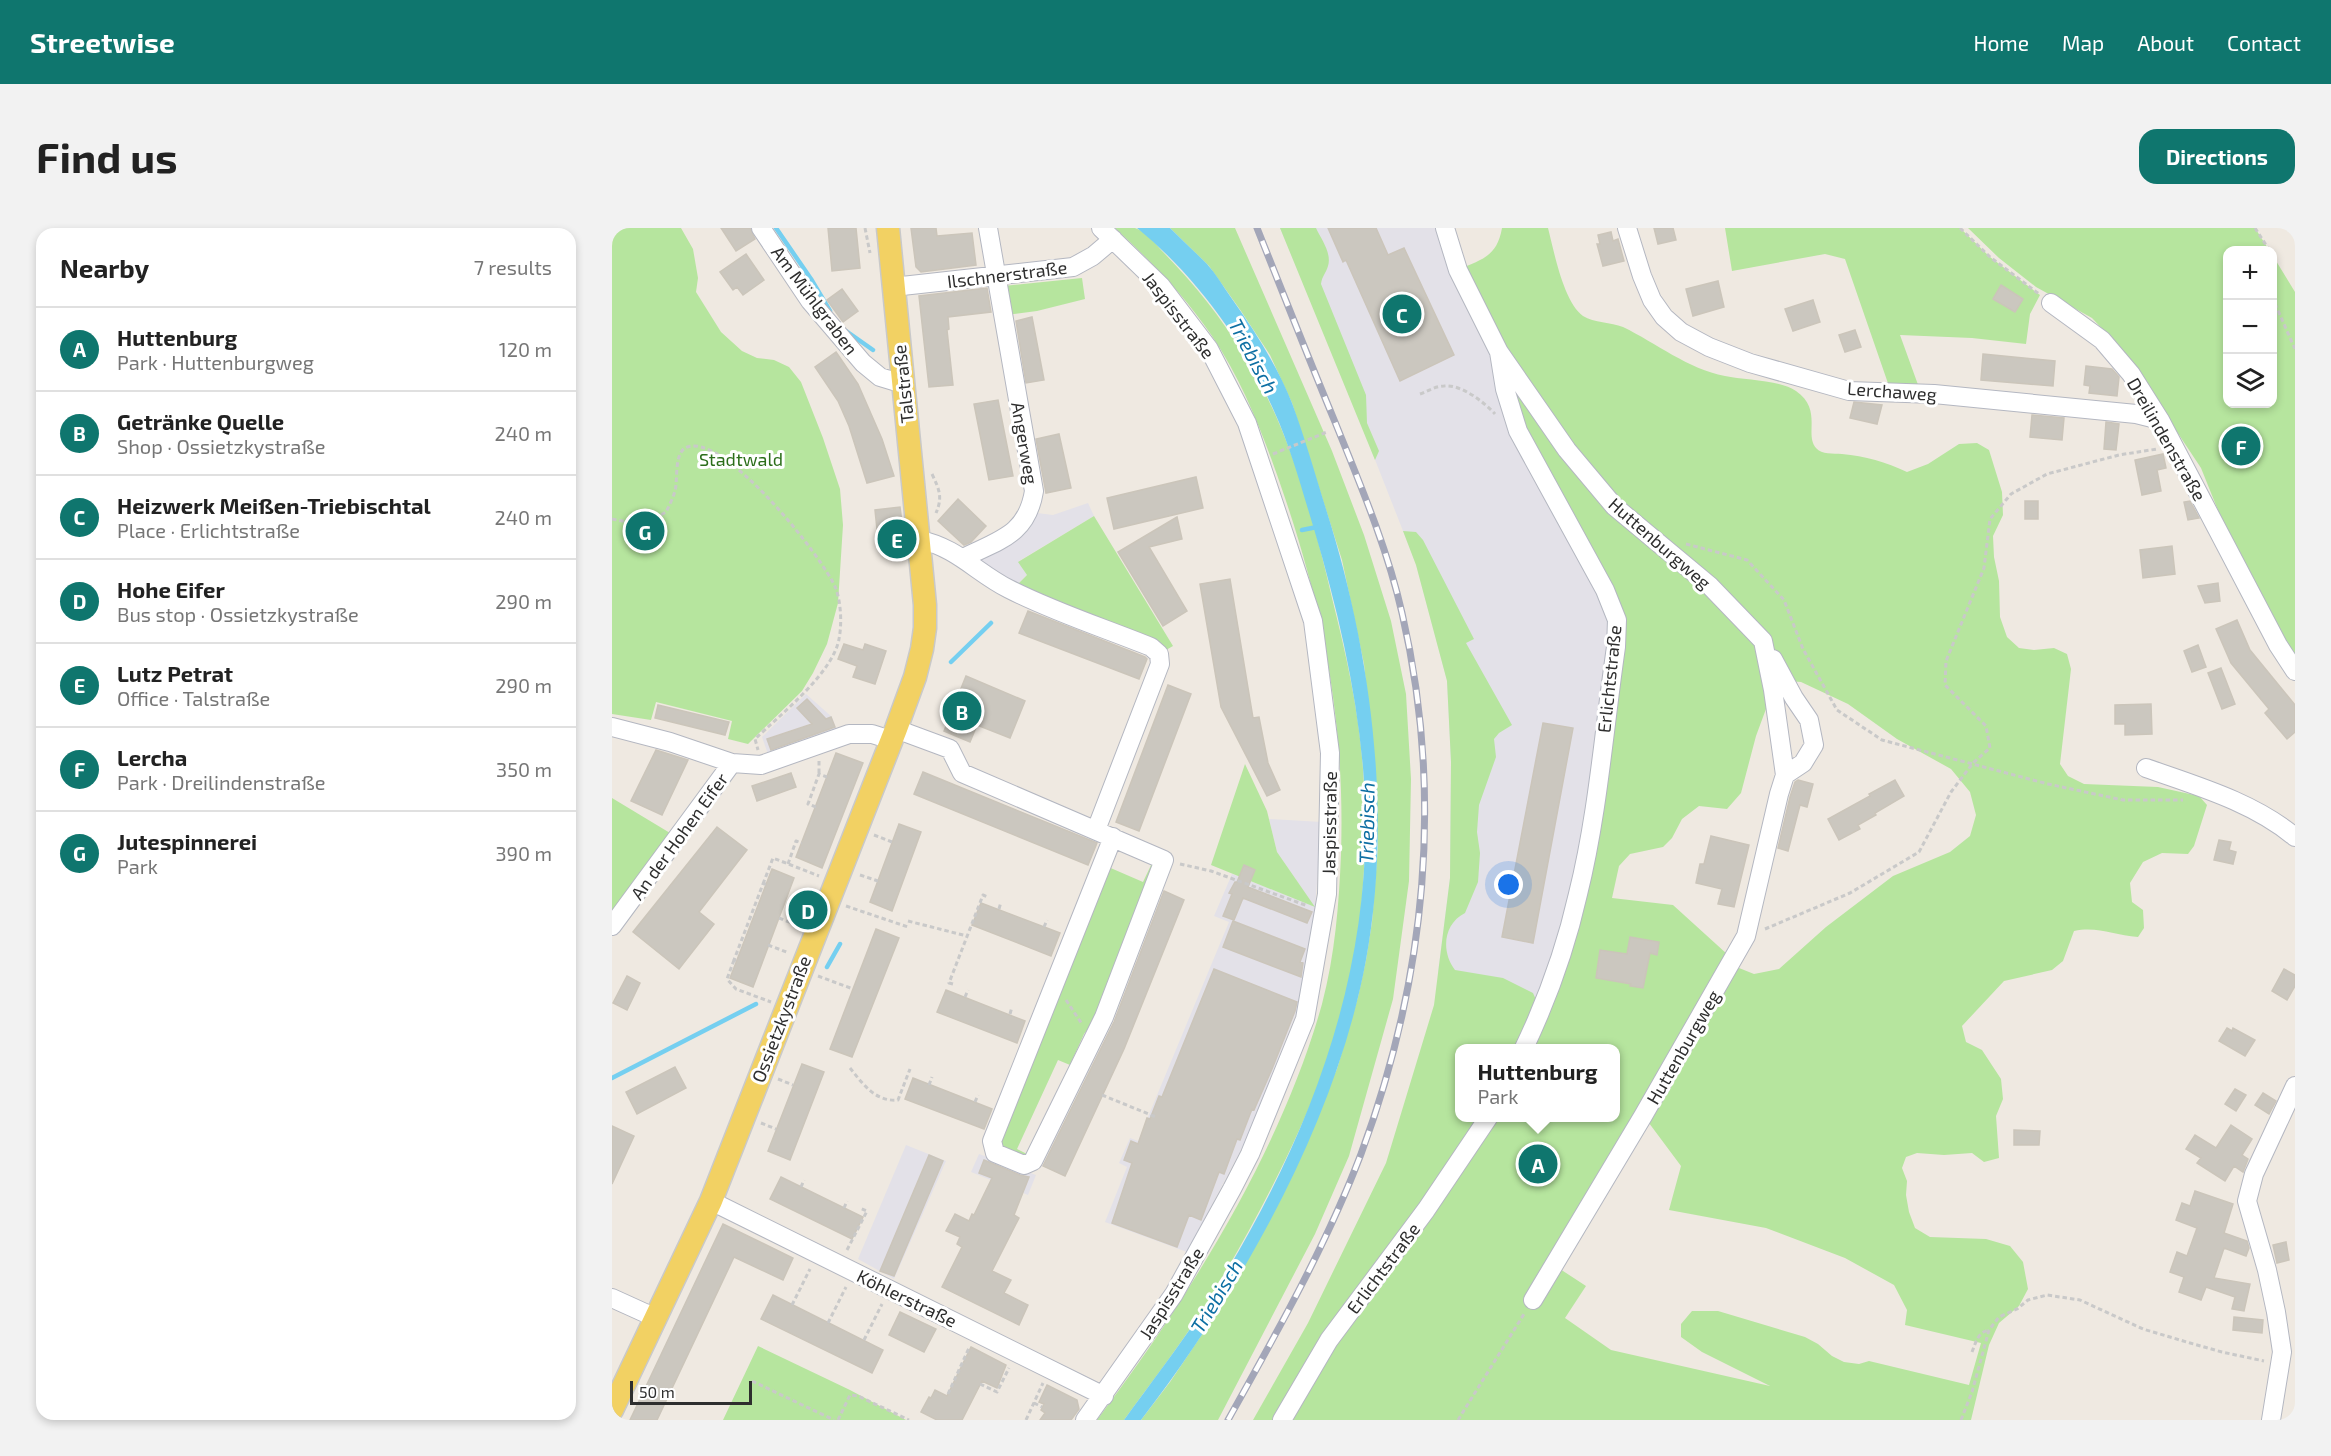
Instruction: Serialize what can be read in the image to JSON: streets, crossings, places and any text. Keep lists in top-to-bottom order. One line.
{"streets":{"main road":["Talstraße","Ossietzkystraße"],"street":["Ilschnerstraße","Am Mühlgraben","Jaspisstraße","Lerchaweg","Dreilindenstraße","Angerweg","Huttenburgweg","Erlichtstraße","An der Hohen Eifer","Köhlerstraße"]},"crossings":[["Ilschnerstraße","Jaspisstraße"],["Ilschnerstraße","Talstraße"],["Ilschnerstraße","Angerweg"],["Am Mühlgraben","Talstraße"],["Jaspisstraße","Köhlerstraße"],["Talstraße","Ossietzkystraße"],["Lerchaweg","Dreilindenstraße"],["Huttenburgweg","Erlichtstraße"],["An der Hohen Eifer","Ossietzkystraße"],["Ossietzkystraße","Köhlerstraße"]],"water":["Triebisch"],"parks":["Stadtwald"],"scale_bar":"50 m","page":{"header":"Streetwise","nav":["Home","Map","About","Contact"],"buttons":"Directions","title":"Find us","heading":["Nearby","7 results"],"map_buttons":["+","−"],"pins":["C","F","G","E","B","D","A"],"list":[{"mark":"A","name":"Huttenburg","note":"Park · Huttenburgweg","value":"120 m"},{"mark":"B","name":"Getränke Quelle","note":"Shop · Ossietzkystraße","value":"240 m"},{"mark":"C","name":"Heizwerk Meißen-Triebischtal","note":"Place · Erlichtstraße","value":"240 m"},{"mark":"D","name":"Hohe Eifer","note":"Bus stop · Ossietzkystraße","value":"290 m"},{"mark":"E","name":"Lutz Petrat","note":"Office · Talstraße","value":"290 m"},{"mark":"F","name":"Lercha","note":"Park · Dreilindenstraße","value":"350 m"},{"mark":"G","name":"Jutespinnerei","note":"Park","value":"390 m"}],"popup":["Huttenburg","Park"],"scale":"50 m"}}
